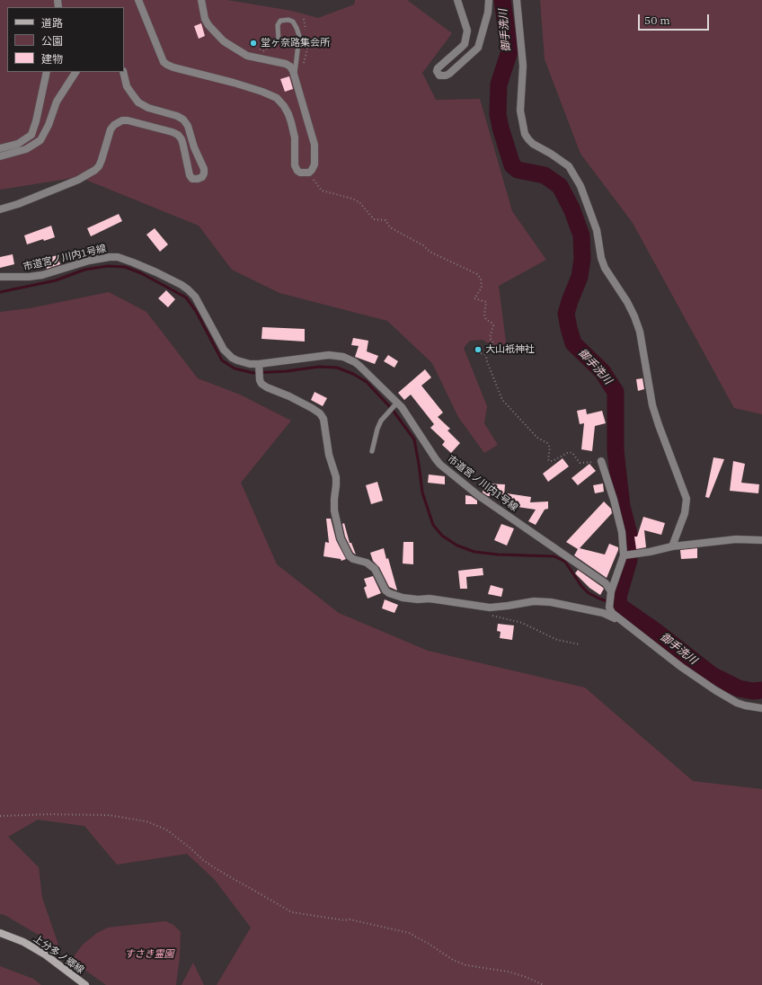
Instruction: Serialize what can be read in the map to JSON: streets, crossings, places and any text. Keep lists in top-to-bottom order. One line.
{"streets":{"main road":["上分多ノ郷線"],"street":["市道宮ノ川内1号線"]},"water":["御手洗川"],"parks":["すさき霊園"],"places":["堂ヶ奈路集会所","大山衹神社"],"legend":["道路","公園","建物"],"scale_bar":"50 m"}
